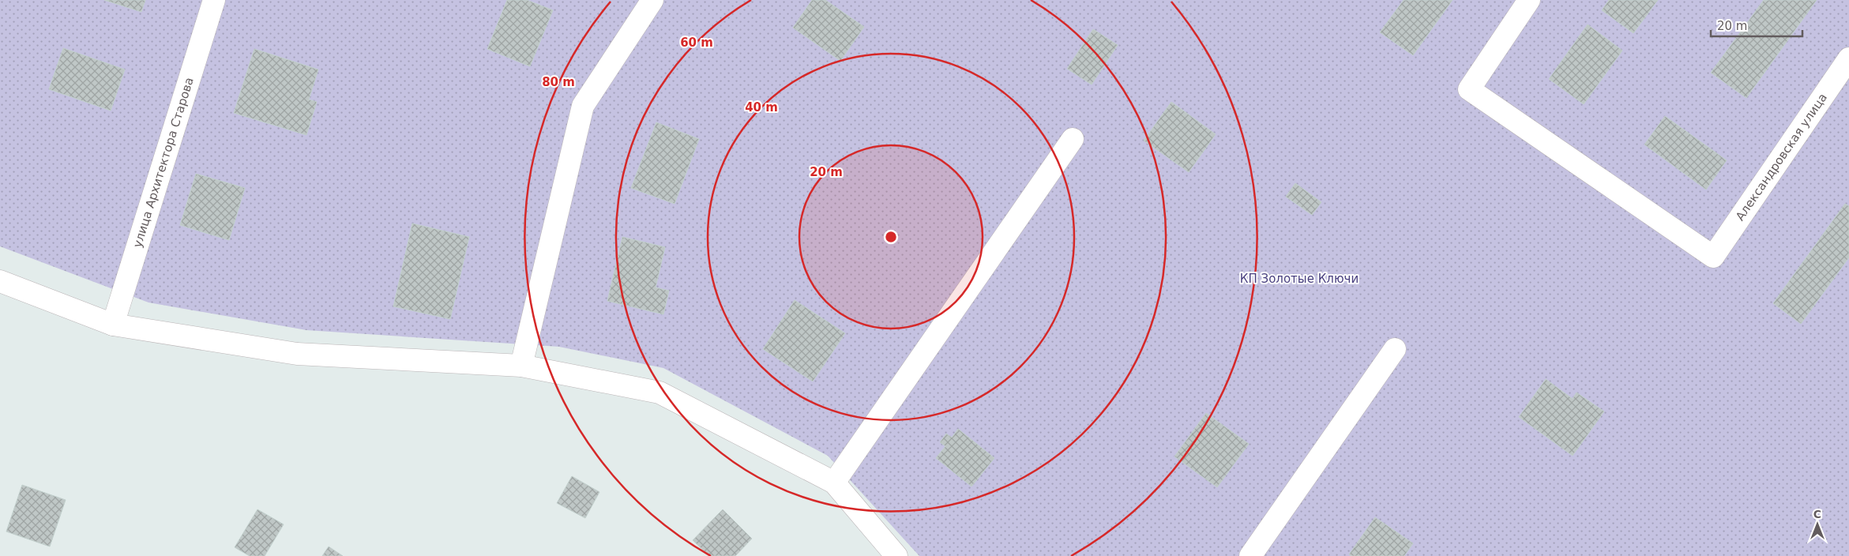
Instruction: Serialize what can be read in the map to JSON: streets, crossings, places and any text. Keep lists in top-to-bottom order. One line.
{"streets":{"street":["Александровская улица","улица Архитектора Старова"]},"parks":["КП Золотые Ключи"],"scale_bar":"20 m","north":"top","rings":["60 m","80 m","40 m","20 m"]}
